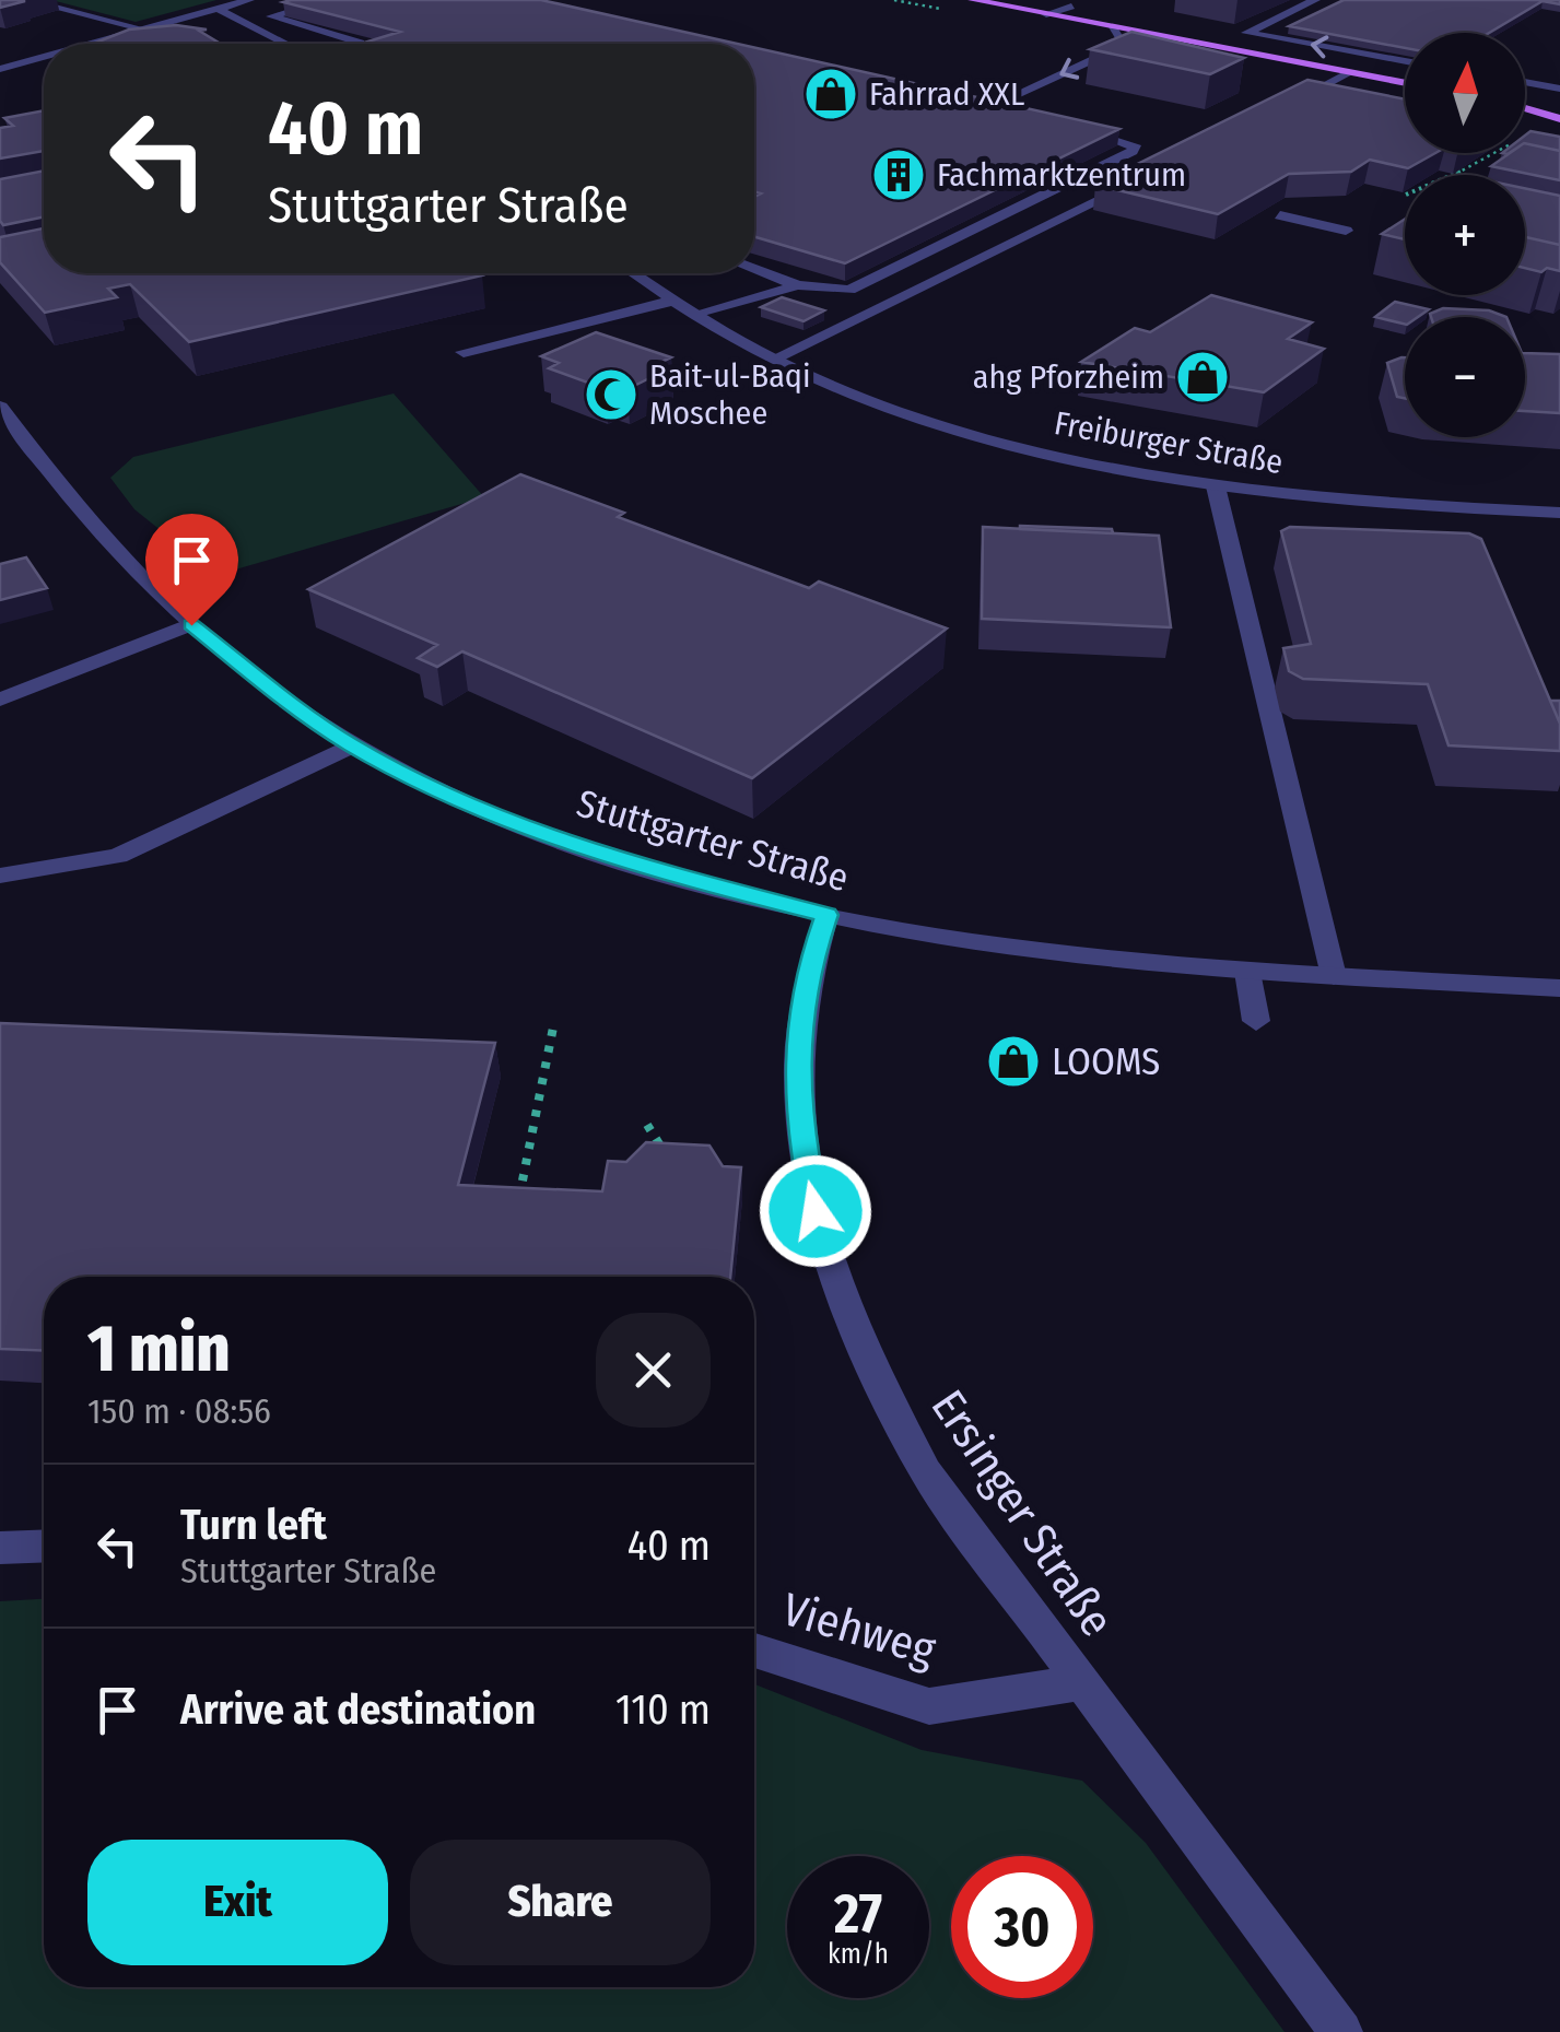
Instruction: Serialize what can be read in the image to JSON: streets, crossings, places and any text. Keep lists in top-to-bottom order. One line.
{"streets":{"street":["Freiburger Straße","Stuttgarter Straße","Ersinger Straße","Viehweg"]},"crossings":[["Stuttgarter Straße","Ersinger Straße"],["Ersinger Straße","Viehweg"]],"places":{"shop":["Fahrrad XXL","ahg Pforzheim","LOOMS"],"building":["Fachmarktzentrum"],"mosque":["Bait-ul-Baqi Moschee"]},"north":"top","page":{"map_buttons":["+","−"],"turn":["40 m","Stuttgarter Straße"],"heading":["1 min","150 m · 08:56"],"list":[{"name":"Turn left","note":"Stuttgarter Straße","value":"40 m"},{"name":"Arrive at destination","value":"110 m"}],"buttons":["Exit","Share"],"speed":"27 km/h","limit":"30"}}
